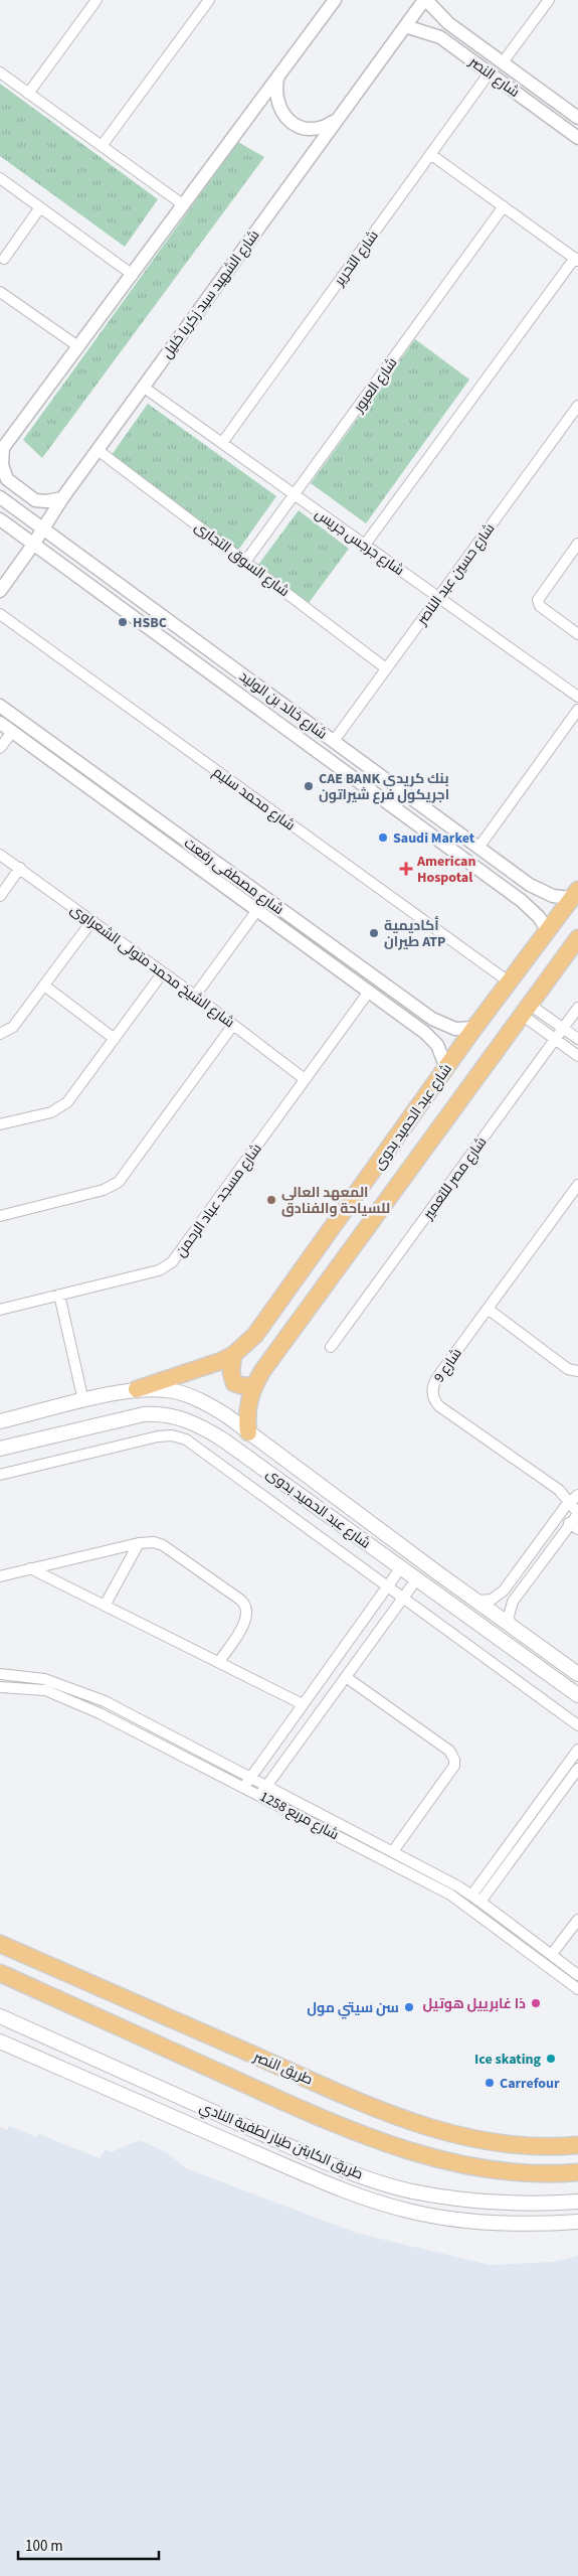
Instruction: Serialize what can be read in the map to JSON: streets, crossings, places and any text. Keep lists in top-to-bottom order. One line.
{"streets":{"main road":["شارع عبد الحميد بدوى","طريق النصر","طريق الكابتن طيار لطفية النادي"],"street":["شارع النصر","شارع التحرير","شارع الشهيد سيد زكريا خليل","شارع العبور","شارع جرجس جريس","شارع السوق التجارى","شارع حسين عبد الناصر","شارع خالد بن الوليد","شارع محمد سليم","شارع مصطفى رفعت","شارع الشيخ محمد متولى الشعراوى","شارع مصر للتعمير","شارع مسجد عباد الرحمن","شارع 9","شارع مربع 1258"]},"crossings":[["شارع النصر","شارع التحرير"],["شارع النصر","شارع الشهيد سيد زكريا خليل"],["شارع التحرير","شارع جرجس جريس"],["شارع الشهيد سيد زكريا خليل","شارع جرجس جريس"],["شارع الشهيد سيد زكريا خليل","شارع السوق التجارى"],["شارع الشهيد سيد زكريا خليل","شارع خالد بن الوليد"],["شارع العبور","شارع جرجس جريس"],["شارع العبور","شارع السوق التجارى"],["شارع جرجس جريس","شارع حسين عبد الناصر"],["شارع السوق التجارى","شارع حسين عبد الناصر"],["شارع حسين عبد الناصر","شارع خالد بن الوليد"],["شارع خالد بن الوليد","شارع عبد الحميد بدوى"],["شارع محمد سليم","شارع عبد الحميد بدوى"],["شارع مصطفى رفعت","شارع عبد الحميد بدوى"],["شارع مصطفى رفعت","شارع مسجد عباد الرحمن"],["شارع الشيخ محمد متولى الشعراوى","شارع مسجد عباد الرحمن"]],"places":{"other":["HSBC","CAE BANK بنك كريدي اجريكول فرع شيراتون","Saudi Market","أكاديمية طيران ATP","المعهد العالى للسياحة والفنادق","ذا غابرييل هوتيل","سن سيتي مول","Ice skating","Carrefour"],"health":["American Hospotal"]},"scale_bar":"100 m"}
